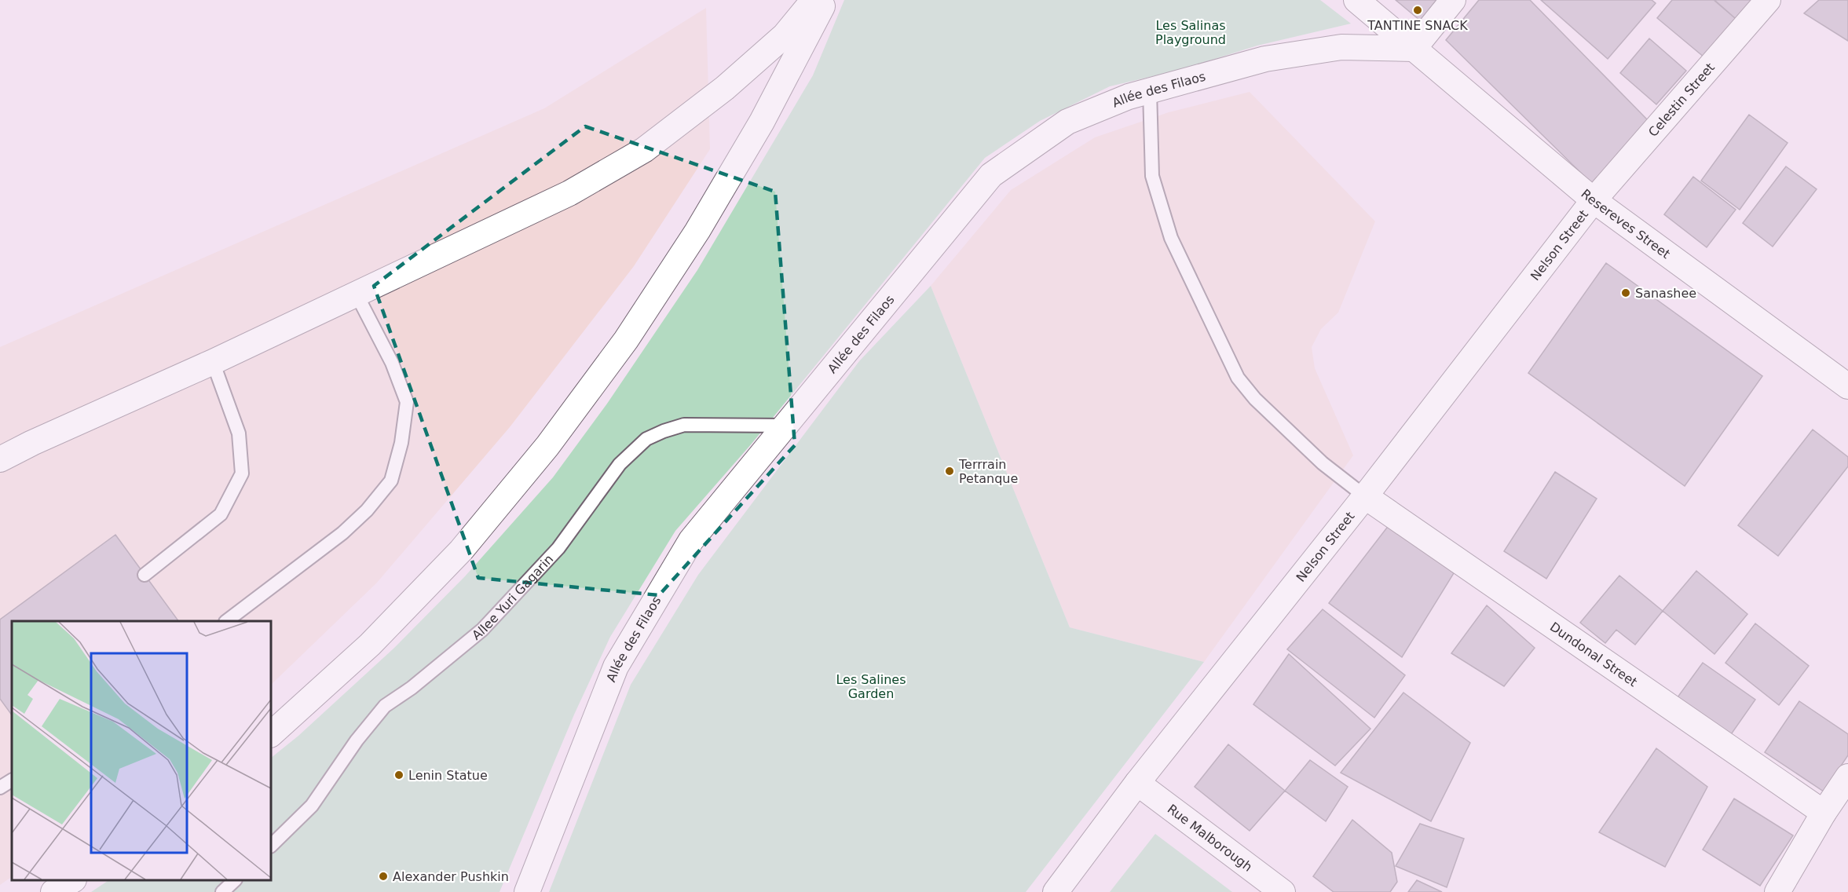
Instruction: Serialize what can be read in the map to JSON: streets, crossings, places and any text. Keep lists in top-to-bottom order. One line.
{"streets":{"street":["Allée des Filaos","Celestin Street","Resereves Street","Nelson Street","Dundonal Street","Rue Malborough"],"lane":["Allee Yuri Gagarin"]},"crossings":[["Allée des Filaos","Resereves Street"],["Allée des Filaos","Allee Yuri Gagarin"],["Celestin Street","Resereves Street"],["Celestin Street","Nelson Street"],["Resereves Street","Nelson Street"],["Nelson Street","Dundonal Street"],["Nelson Street","Rue Malborough"]],"parks":["Les Salinas Playground","Les Salines Garden"],"places":["TANTINE SNACK","Sanashee","Terrrain Petanque","Lenin Statue","Alexander Pushkin"]}
